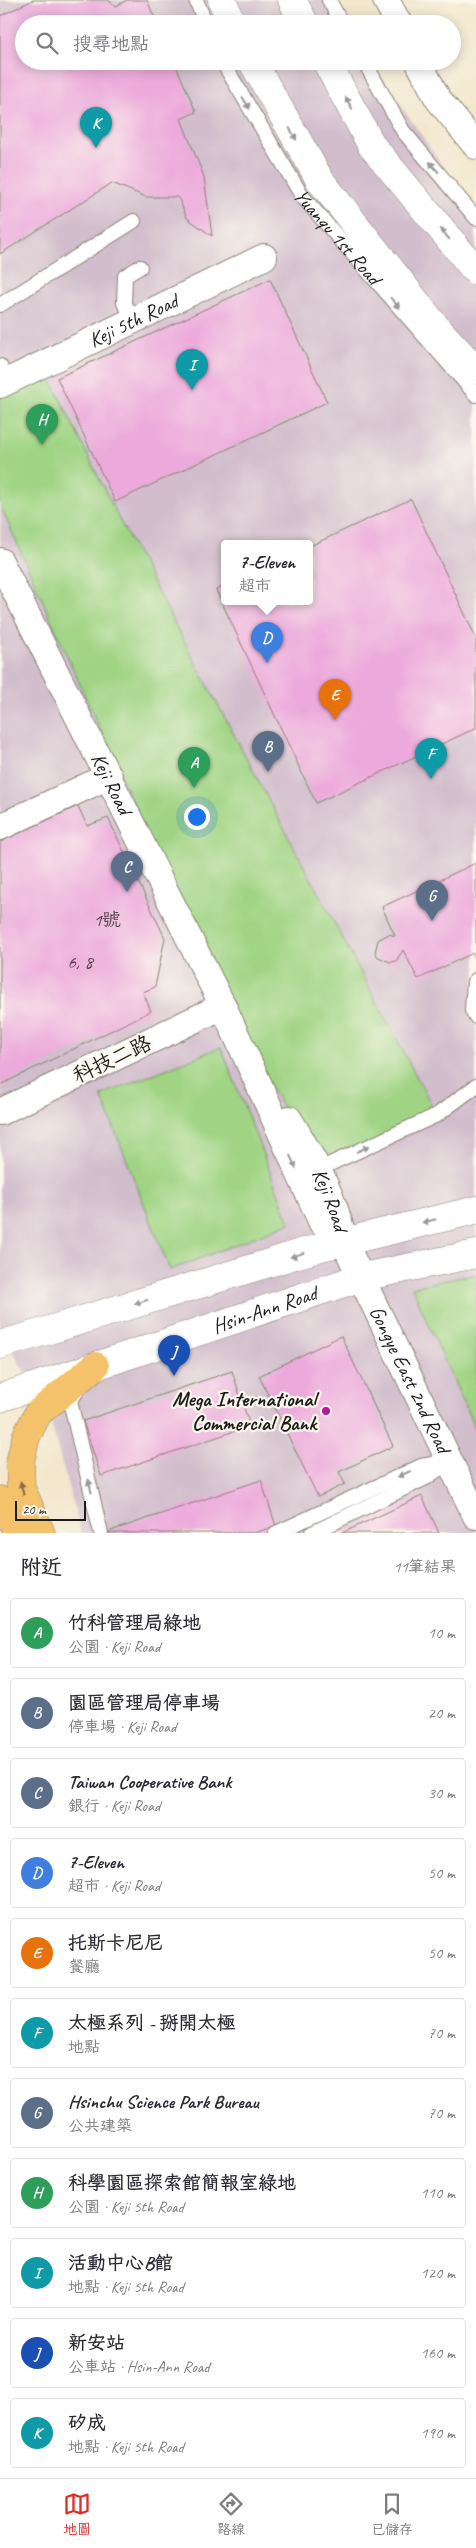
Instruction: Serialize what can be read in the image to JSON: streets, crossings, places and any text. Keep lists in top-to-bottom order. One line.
{"streets":{"street":["Yuanqu 1st Road","Keji 5th Road","Keji Road","科技二路","Hsin-Ann Road","Gongye East 2nd Road"]},"crossings":[["Keji Road","科技二路"],["Keji Road","Hsin-Ann Road"],["Keji Road","Gongye East 2nd Road"],["Hsin-Ann Road","Gongye East 2nd Road"]],"one_way":["Yuanqu 1st Road"],"places":["Mega International Commercial Bank"],"house_numbers":["1號","6, 8"],"scale_bar":"20 m","page":{"search":"搜尋地點","pins":["K","I","H","D","E","B","F","A","C","G","J"],"popup":["7-Eleven","超市"],"scale":"20 m","heading":["附近","11筆結果"],"list":[{"mark":"A","name":"竹科管理局綠地","note":"公園 · Keji Road","value":"10 m"},{"mark":"B","name":"園區管理局停車場","note":"停車場 · Keji Road","value":"20 m"},{"mark":"C","name":"Taiwan Cooperative Bank","note":"銀行 · Keji Road","value":"30 m"},{"mark":"D","name":"7-Eleven","note":"超市 · Keji Road","value":"50 m"},{"mark":"E","name":"托斯卡尼尼","note":"餐廳","value":"50 m"},{"mark":"F","name":"太極系列 - 掰開太極","note":"地點","value":"70 m"},{"mark":"G","name":"Hsinchu Science Park Bureau","note":"公共建築","value":"70 m"},{"mark":"H","name":"科學園區探索館簡報室綠地","note":"公園 · Keji 5th Road","value":"110 m"},{"mark":"I","name":"活動中心B館","note":"地點 · Keji 5th Road","value":"120 m"},{"mark":"J","name":"新安站","note":"公車站 · Hsin-Ann Road","value":"160 m"},{"mark":"K","name":"矽成","note":"地點 · Keji 5th Road","value":"190 m"}],"nav":["地圖","路線","已儲存"]}}
